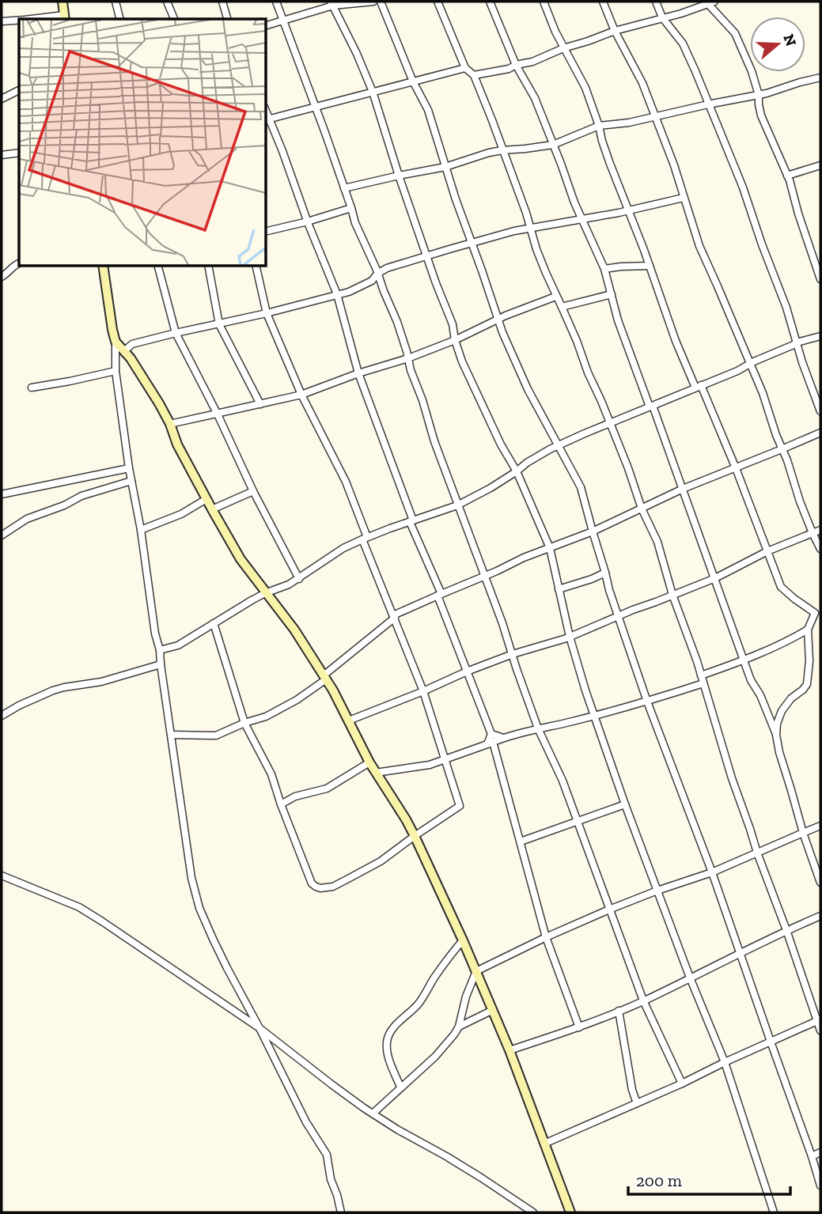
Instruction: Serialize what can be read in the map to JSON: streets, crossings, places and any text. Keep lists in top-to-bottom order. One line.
{"scale_bar":"200 m","north":"right"}
